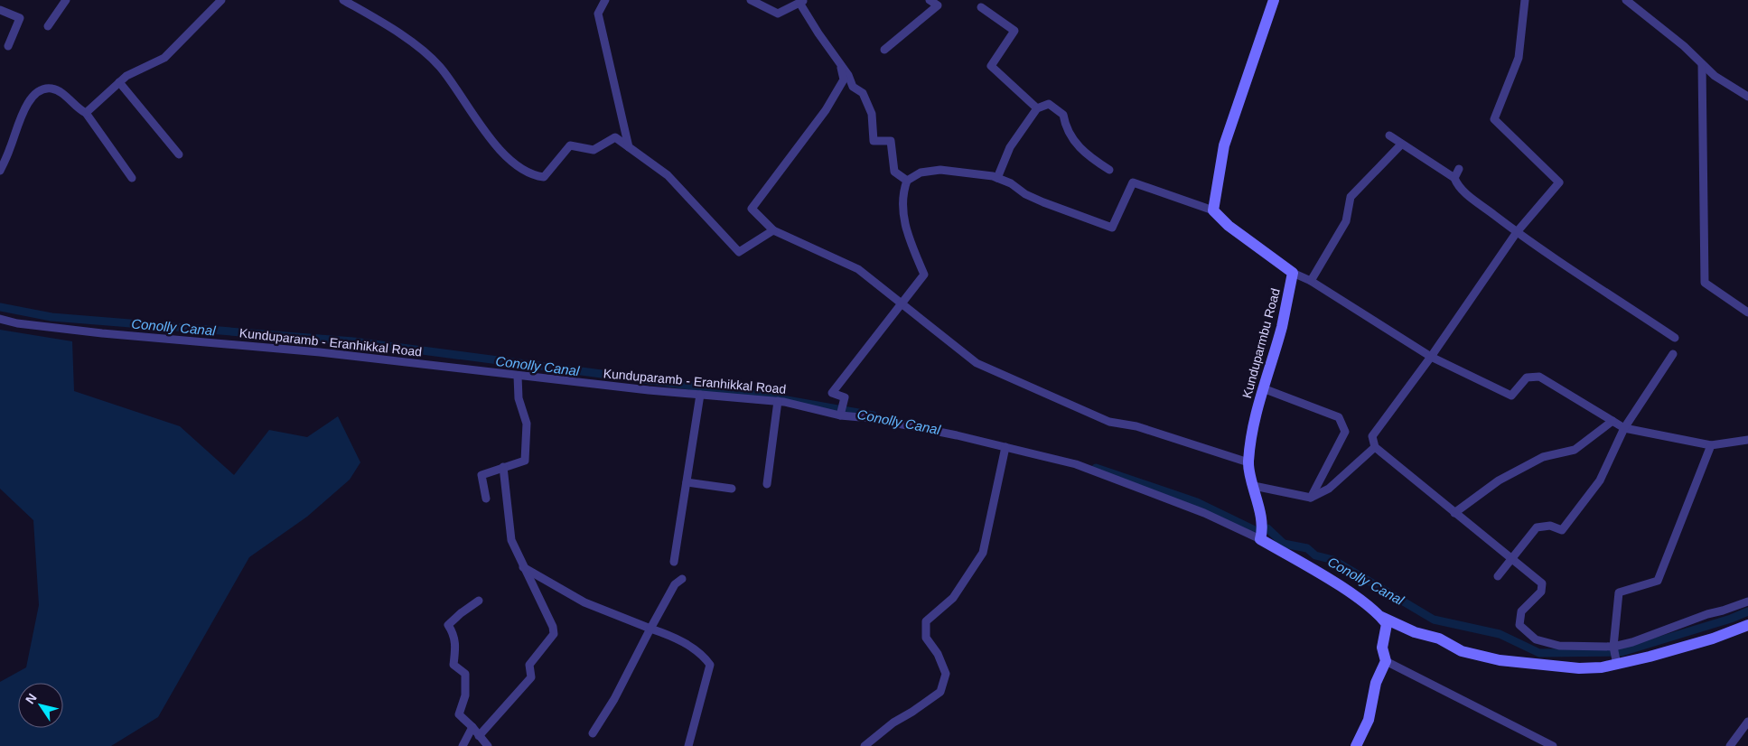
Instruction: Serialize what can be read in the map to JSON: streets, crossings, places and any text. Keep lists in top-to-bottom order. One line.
{"streets":{"main road":["Kunduparmbu Road"],"street":["Kunduparamb - Eranhikkal Road"]},"crossings":[["Kunduparamb - Eranhikkal Road","Kunduparmbu Road"]],"water":["Conolly Canal"],"north":"top left"}
